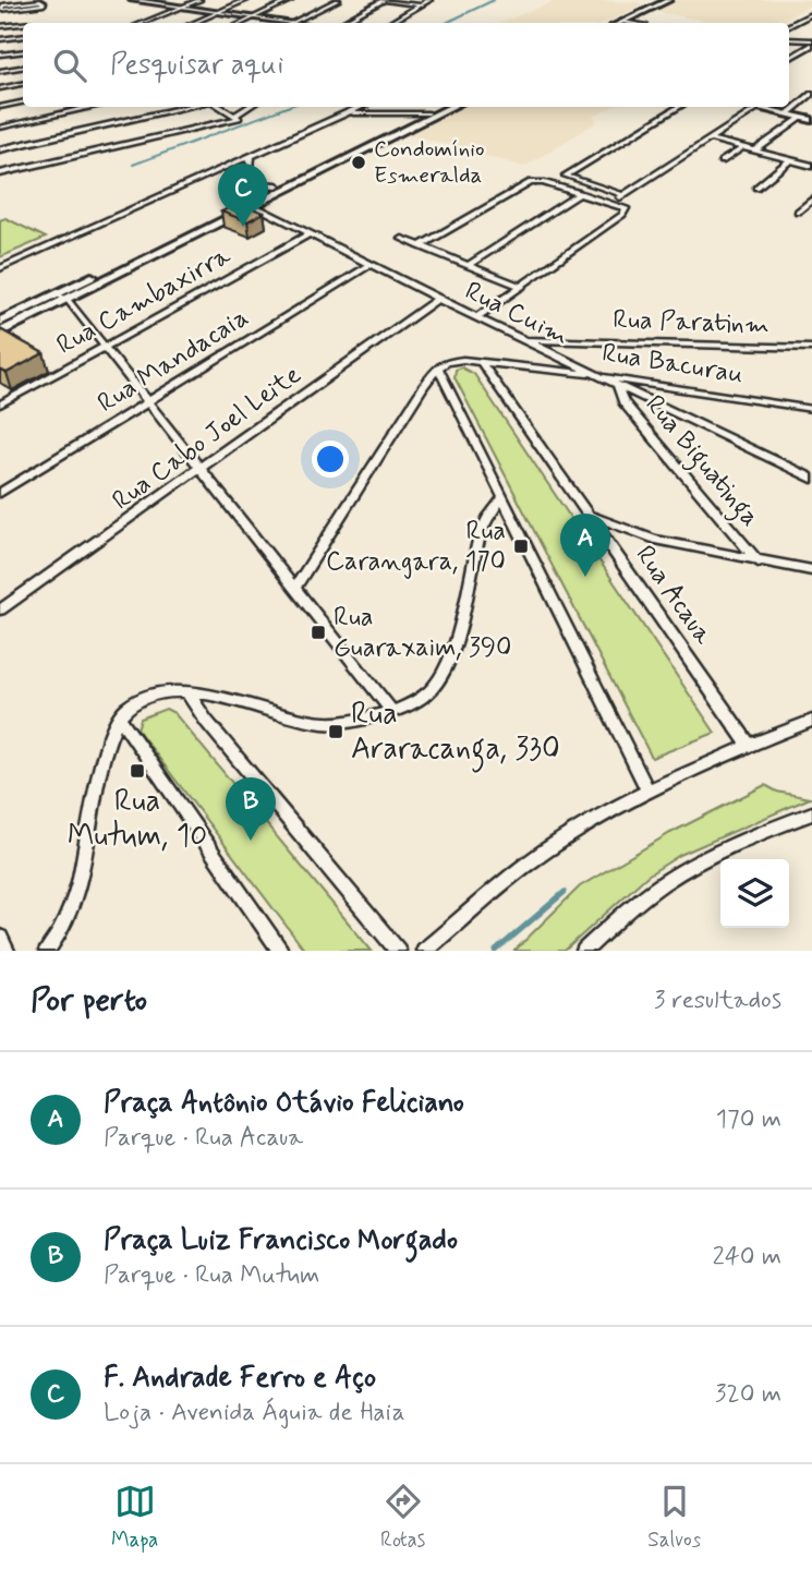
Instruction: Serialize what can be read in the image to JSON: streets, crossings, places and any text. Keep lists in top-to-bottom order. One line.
{"streets":{"street":["Rua Cambaxirra","Rua Cuim","Rua Paratinm","Rua Mandacaia","Rua Bacurau","Rua Cabo Joel Leite","Rua Biguatinga","Rua Acaua"]},"crossings":[["Rua Cambaxirra","Rua Cuim"],["Rua Cuim","Rua Paratinm"],["Rua Cuim","Rua Mandacaia"],["Rua Cuim","Rua Bacurau"],["Rua Cuim","Rua Cabo Joel Leite"],["Rua Cuim","Rua Biguatinga"],["Rua Bacurau","Rua Acaua"]],"places":{"other":["Condomínio Esmeralda"],"transit":["Rua Carangara, 170","Rua Guaraxaim, 390","Rua Araracanga, 330","Rua Mutum, 10"]},"page":{"search":"Pesquisar aqui","pins":["C","A","B"],"heading":["Por perto","3 resultados"],"list":[{"mark":"A","name":"Praça Antônio Otávio Feliciano","note":"Parque · Rua Acaua","value":"170 m"},{"mark":"B","name":"Praça Luiz Francisco Morgado","note":"Parque · Rua Mutum","value":"240 m"},{"mark":"C","name":"F. Andrade Ferro e Aço","note":"Loja · Avenida Águia de Haia","value":"320 m"}],"nav":["Mapa","Rotas","Salvos"]}}
